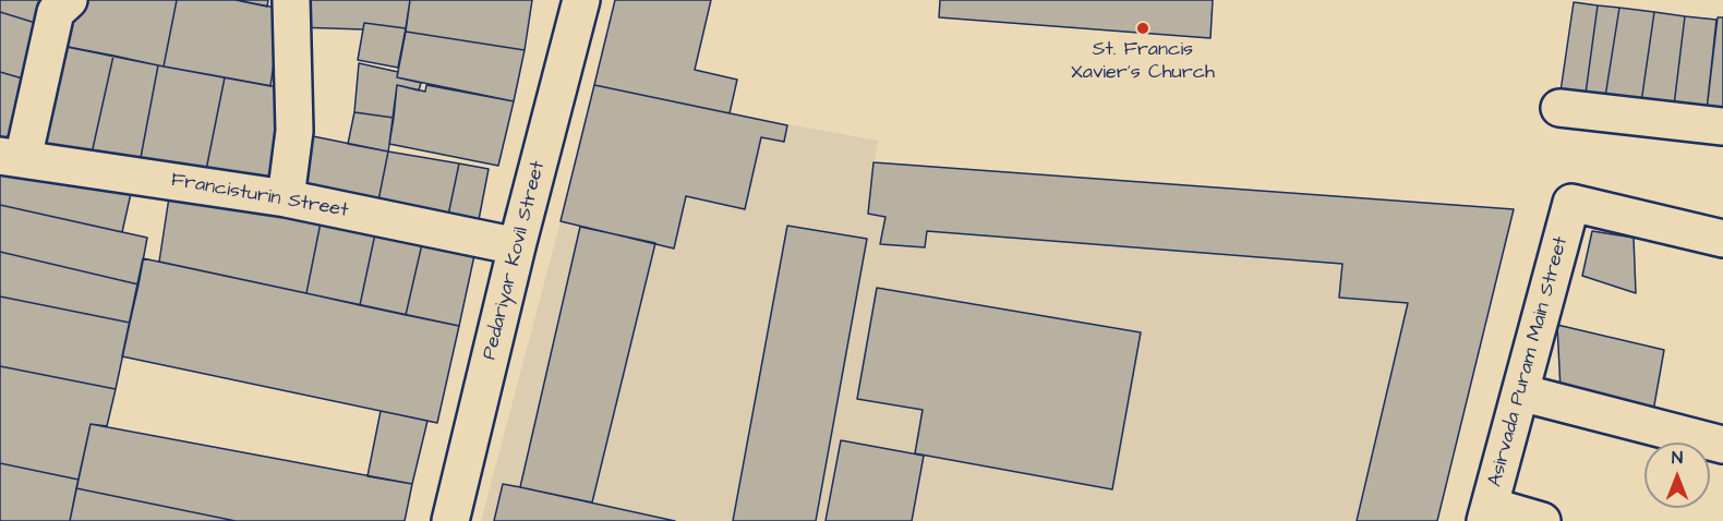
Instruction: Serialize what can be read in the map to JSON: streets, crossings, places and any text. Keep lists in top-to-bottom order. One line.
{"streets":{"street":["Francisturin Street","Pedariyar Kovil Street","Asirvada Puram Main Street"]},"crossings":[["Francisturin Street","Pedariyar Kovil Street"]],"places":["St. Francis Xavier's Church"],"north":"top"}
